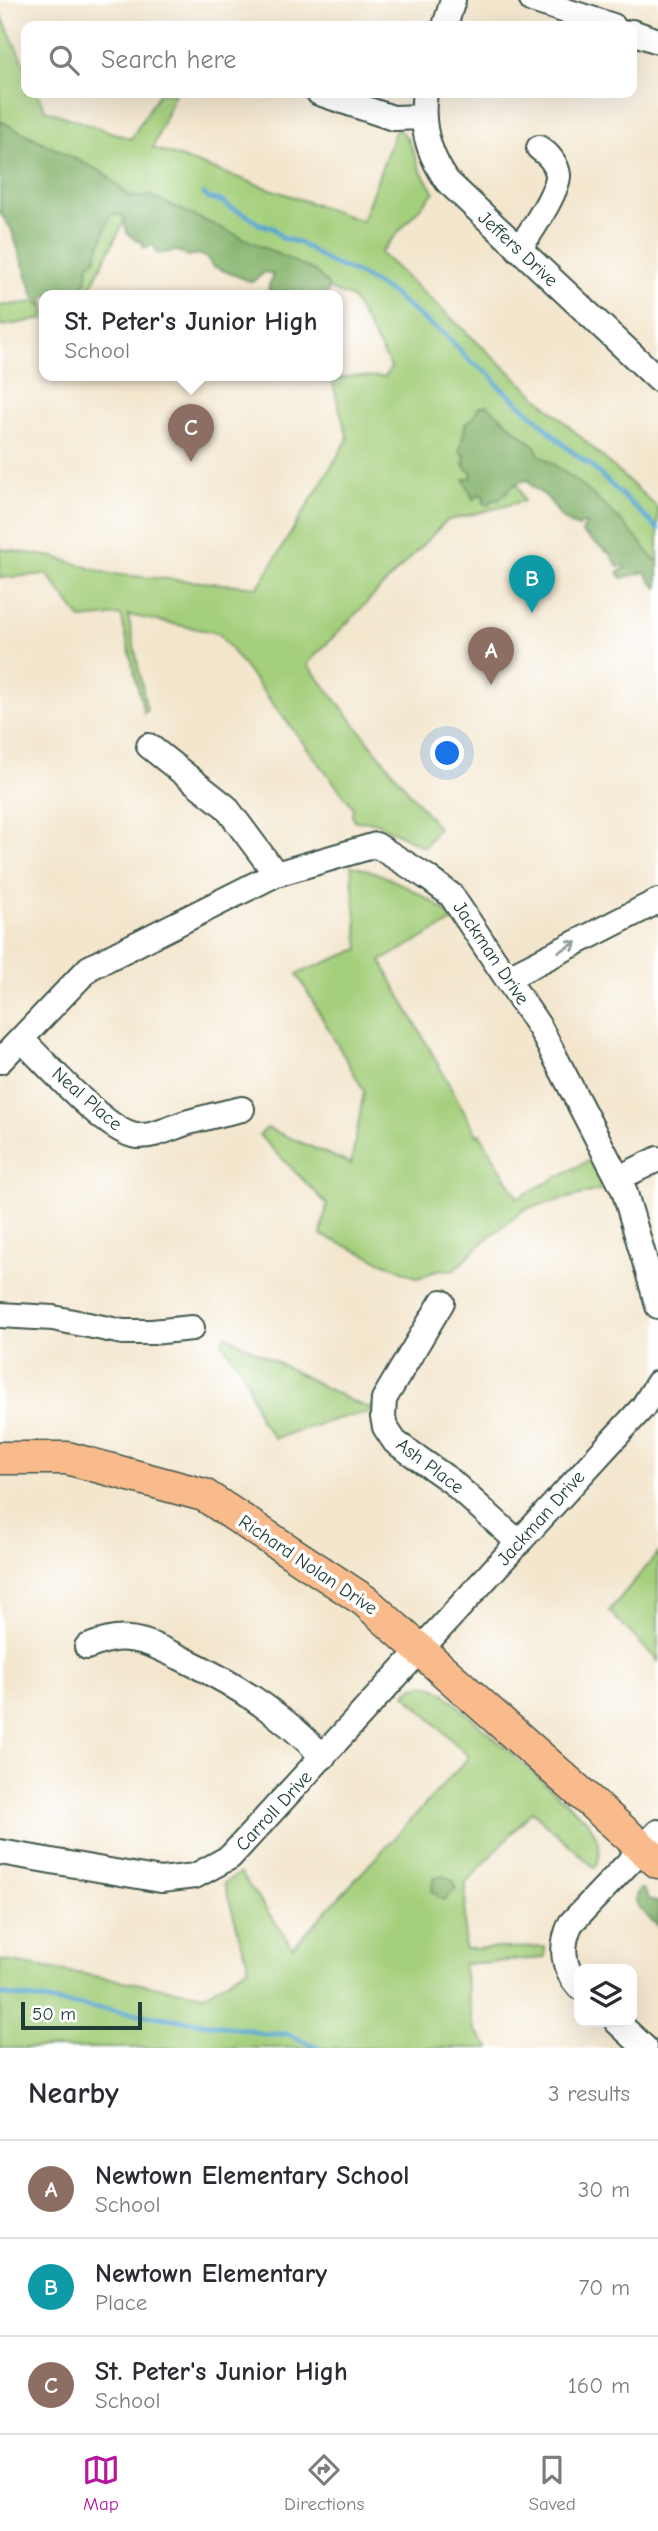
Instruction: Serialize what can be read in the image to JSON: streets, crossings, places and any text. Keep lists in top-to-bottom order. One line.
{"streets":{"main road":["Richard Nolan Drive"],"street":["Jeffers Drive","Jackman Drive","Neal Place","Ash Place","Carroll Drive"]},"crossings":[["Jackman Drive","Neal Place"],["Jackman Drive","Ash Place"],["Jackman Drive","Richard Nolan Drive"],["Jackman Drive","Carroll Drive"],["Richard Nolan Drive","Carroll Drive"]],"scale_bar":"50 m","page":{"search":"Search here","popup":["St. Peter's Junior High","School"],"pins":["C","B","A"],"scale":"50 m","heading":["Nearby","3 results"],"list":[{"mark":"A","name":"Newtown Elementary School","note":"School","value":"30 m"},{"mark":"B","name":"Newtown Elementary","note":"Place","value":"70 m"},{"mark":"C","name":"St. Peter's Junior High","note":"School","value":"160 m"}],"nav":["Map","Directions","Saved"]}}
